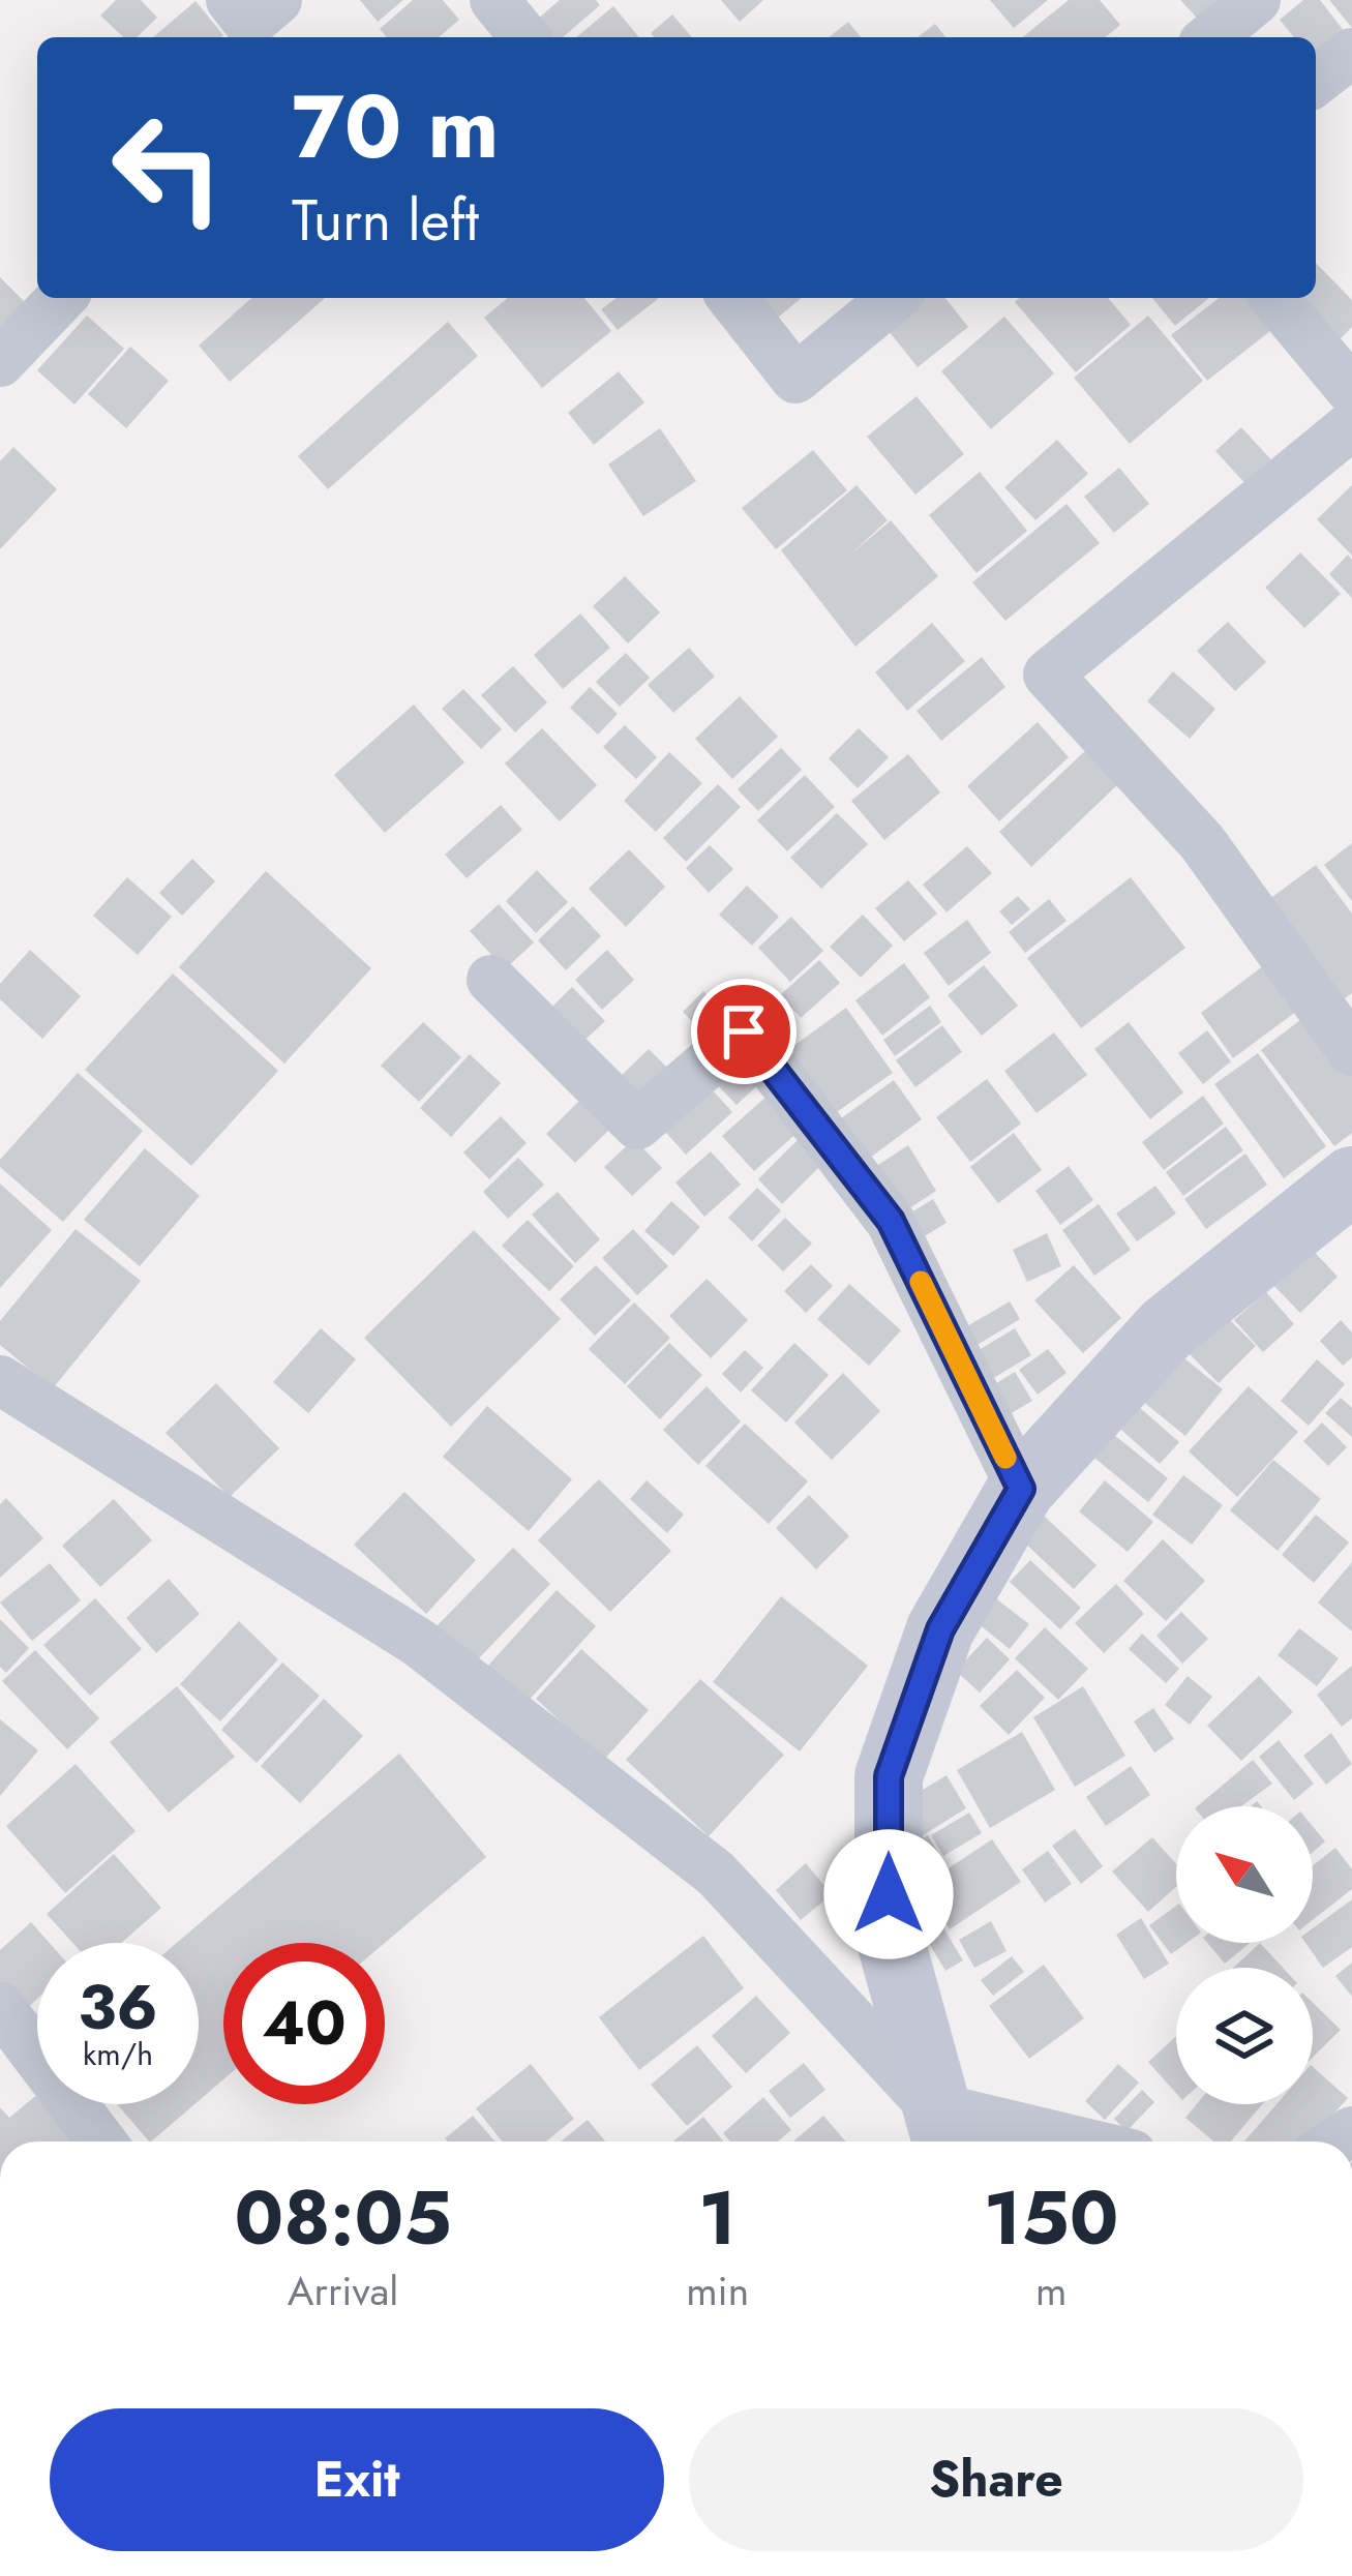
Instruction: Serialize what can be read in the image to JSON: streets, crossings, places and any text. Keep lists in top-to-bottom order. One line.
{"north":"top left","page":{"turn":["70 m","Turn left"],"speed":"36 km/h","limit":"40","eta":["08:05","Arrival","1","min","150","m"],"buttons":["Exit","Share"]}}
